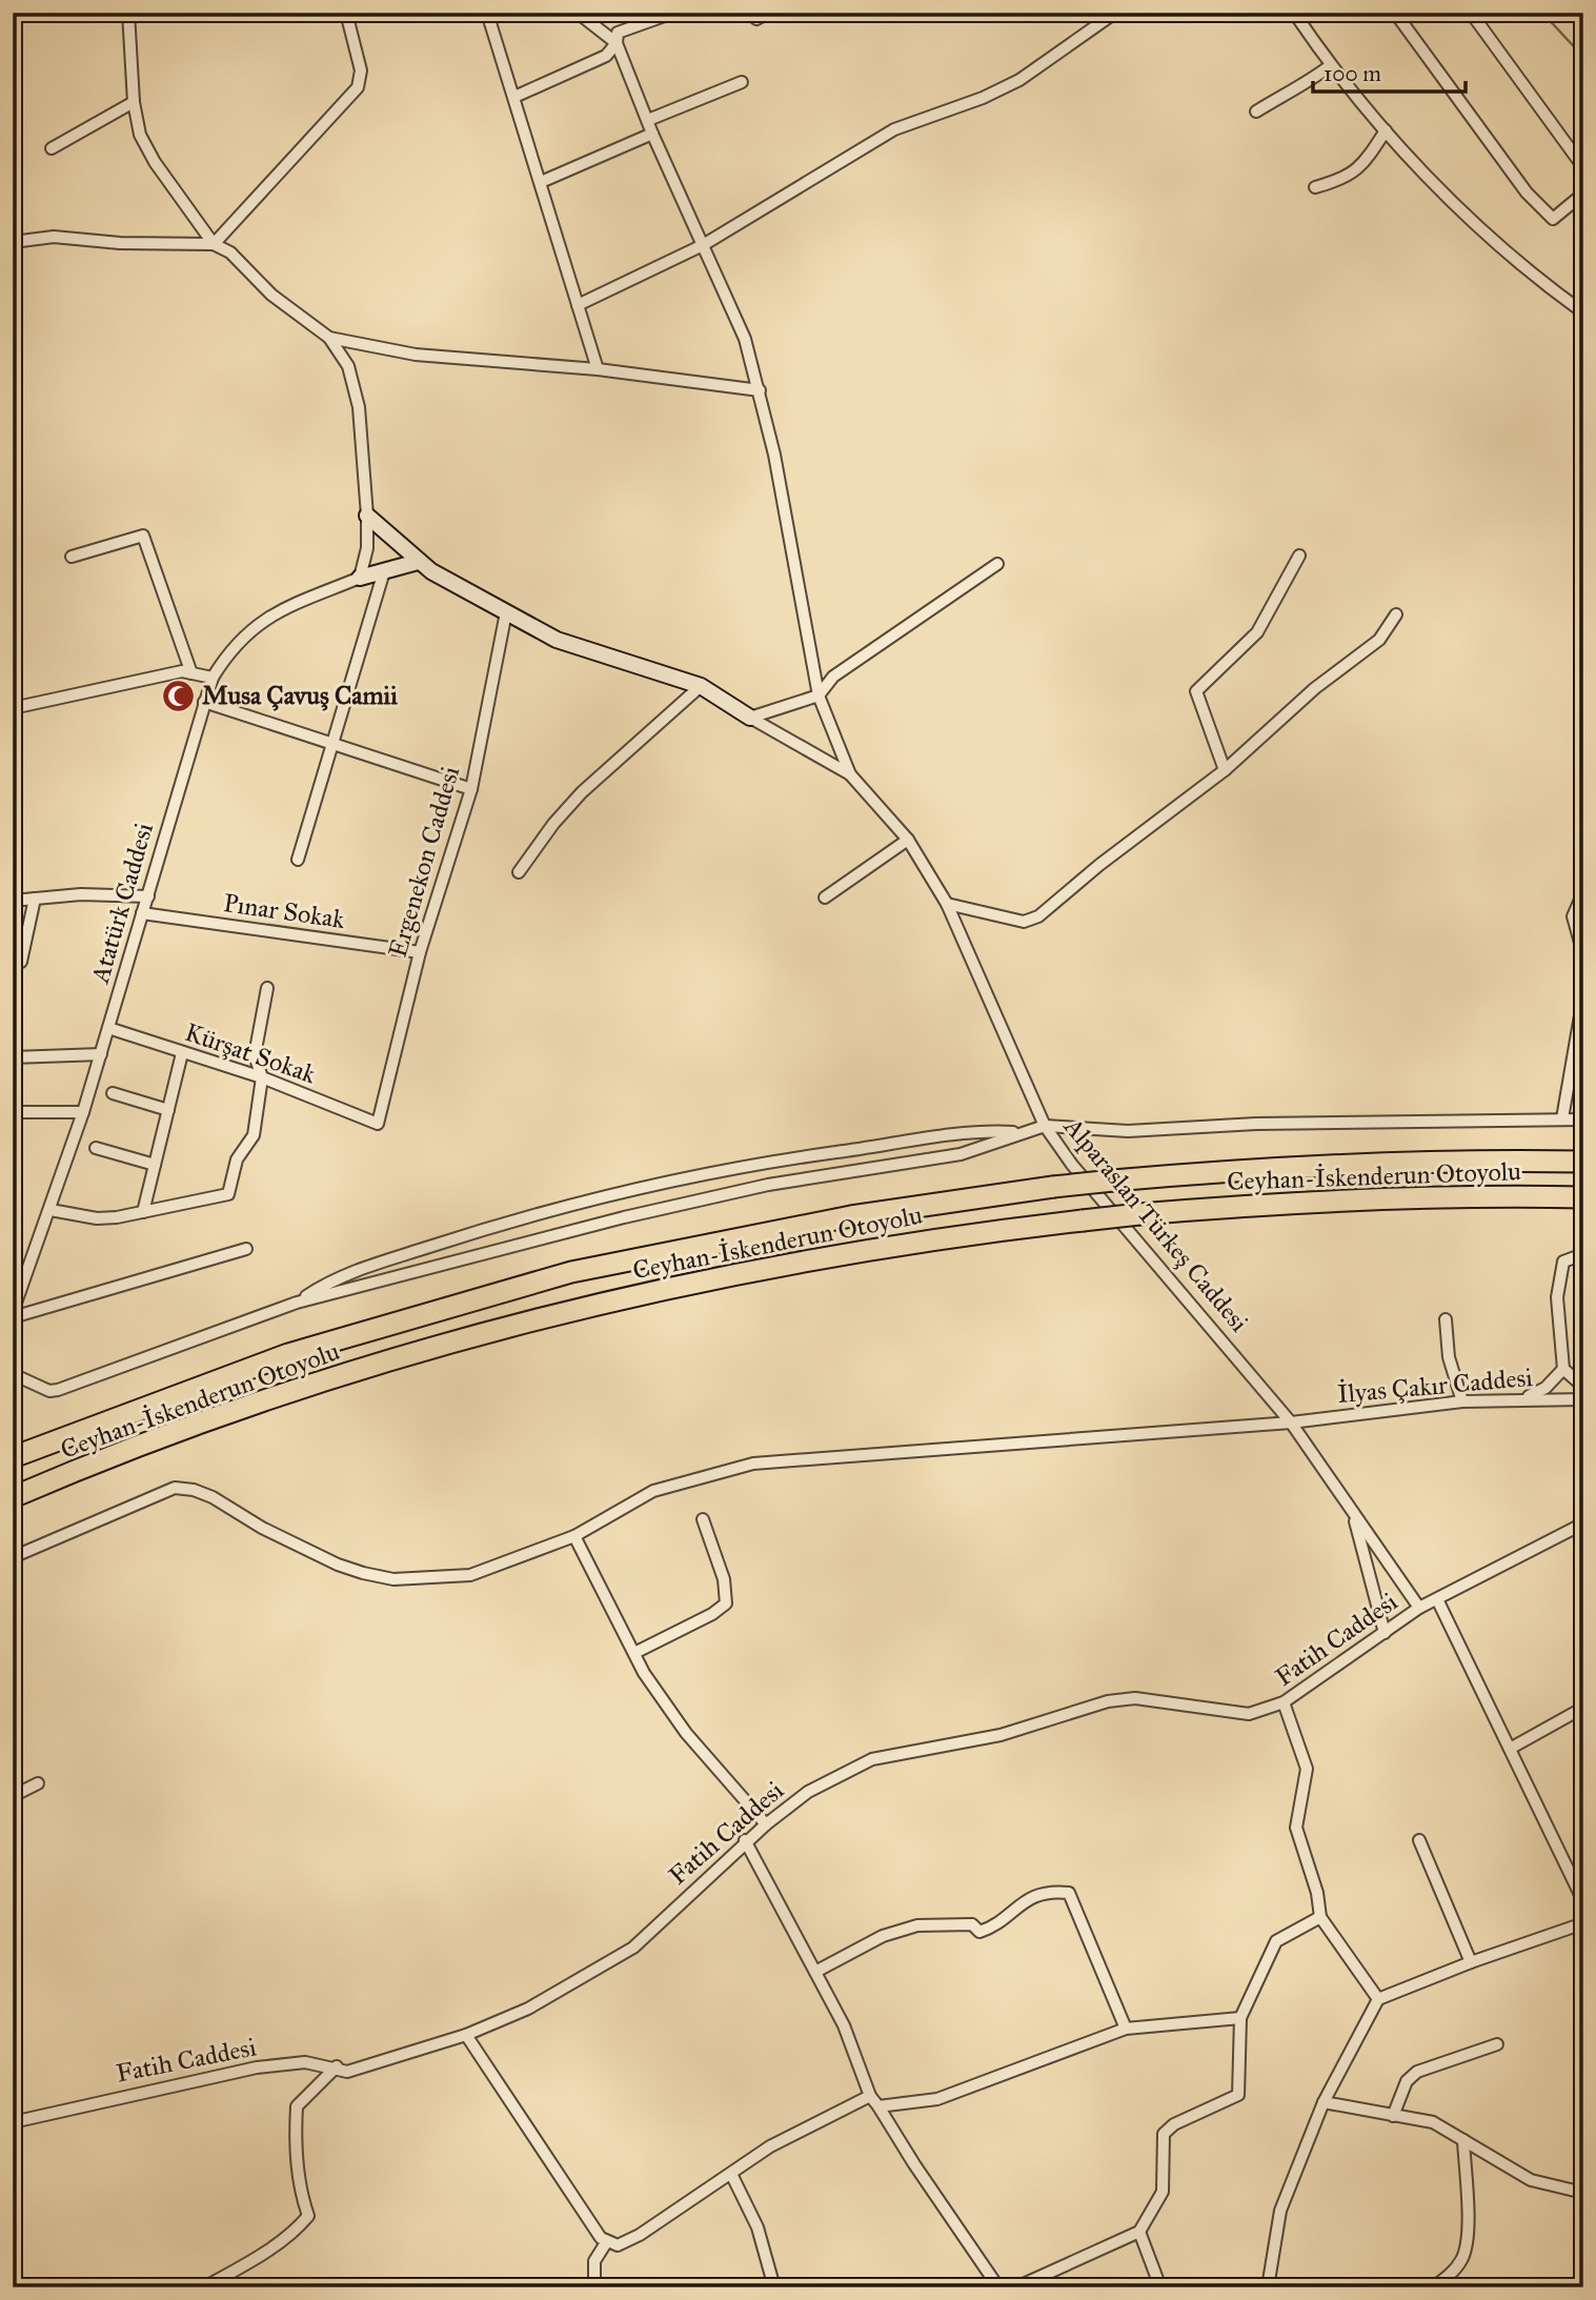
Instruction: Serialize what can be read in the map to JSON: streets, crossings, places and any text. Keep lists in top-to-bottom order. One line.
{"streets":{"highway":["Ceyhan-İskenderun Otoyolu"],"street":["Ergenekon Caddesi","Atatürk Caddesi","Pınar Sokak","Kürşat Sokak","Alparaslan Türkeş Caddesi","İlyas Çakır Caddesi","Fatih Caddesi"]},"crossings":[["Ergenekon Caddesi","Pınar Sokak"],["Ergenekon Caddesi","Kürşat Sokak"],["Atatürk Caddesi","Pınar Sokak"],["Atatürk Caddesi","Kürşat Sokak"],["Alparaslan Türkeş Caddesi","İlyas Çakır Caddesi"],["Alparaslan Türkeş Caddesi","Fatih Caddesi"]],"places":{"mosque":["Musa Çavuş Camii"]},"scale_bar":"100 m"}
